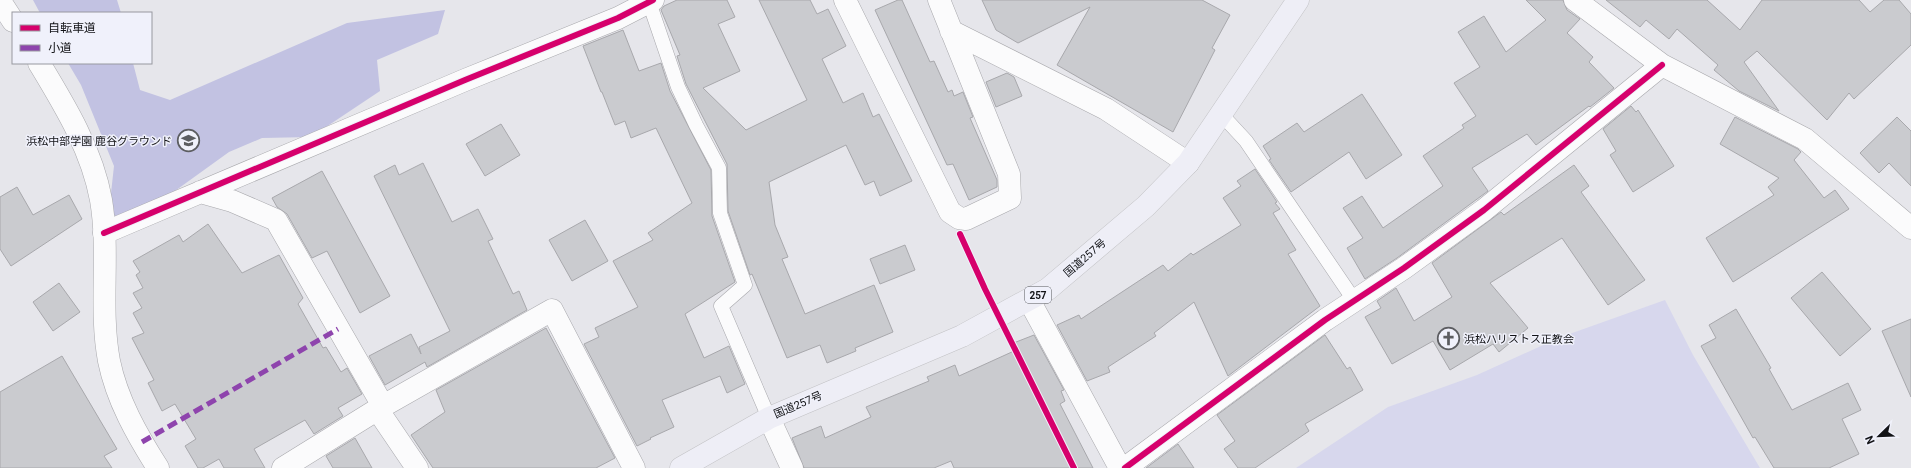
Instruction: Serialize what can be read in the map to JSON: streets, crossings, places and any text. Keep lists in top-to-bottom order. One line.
{"streets":{"highway":["国道257号","257"]},"places":{"school or university":["浜松中部学園 鹿谷グラウンド"],"church":["浜松ハリストス正教会"]},"legend":["自転車道","小道"],"north":"bottom left"}
